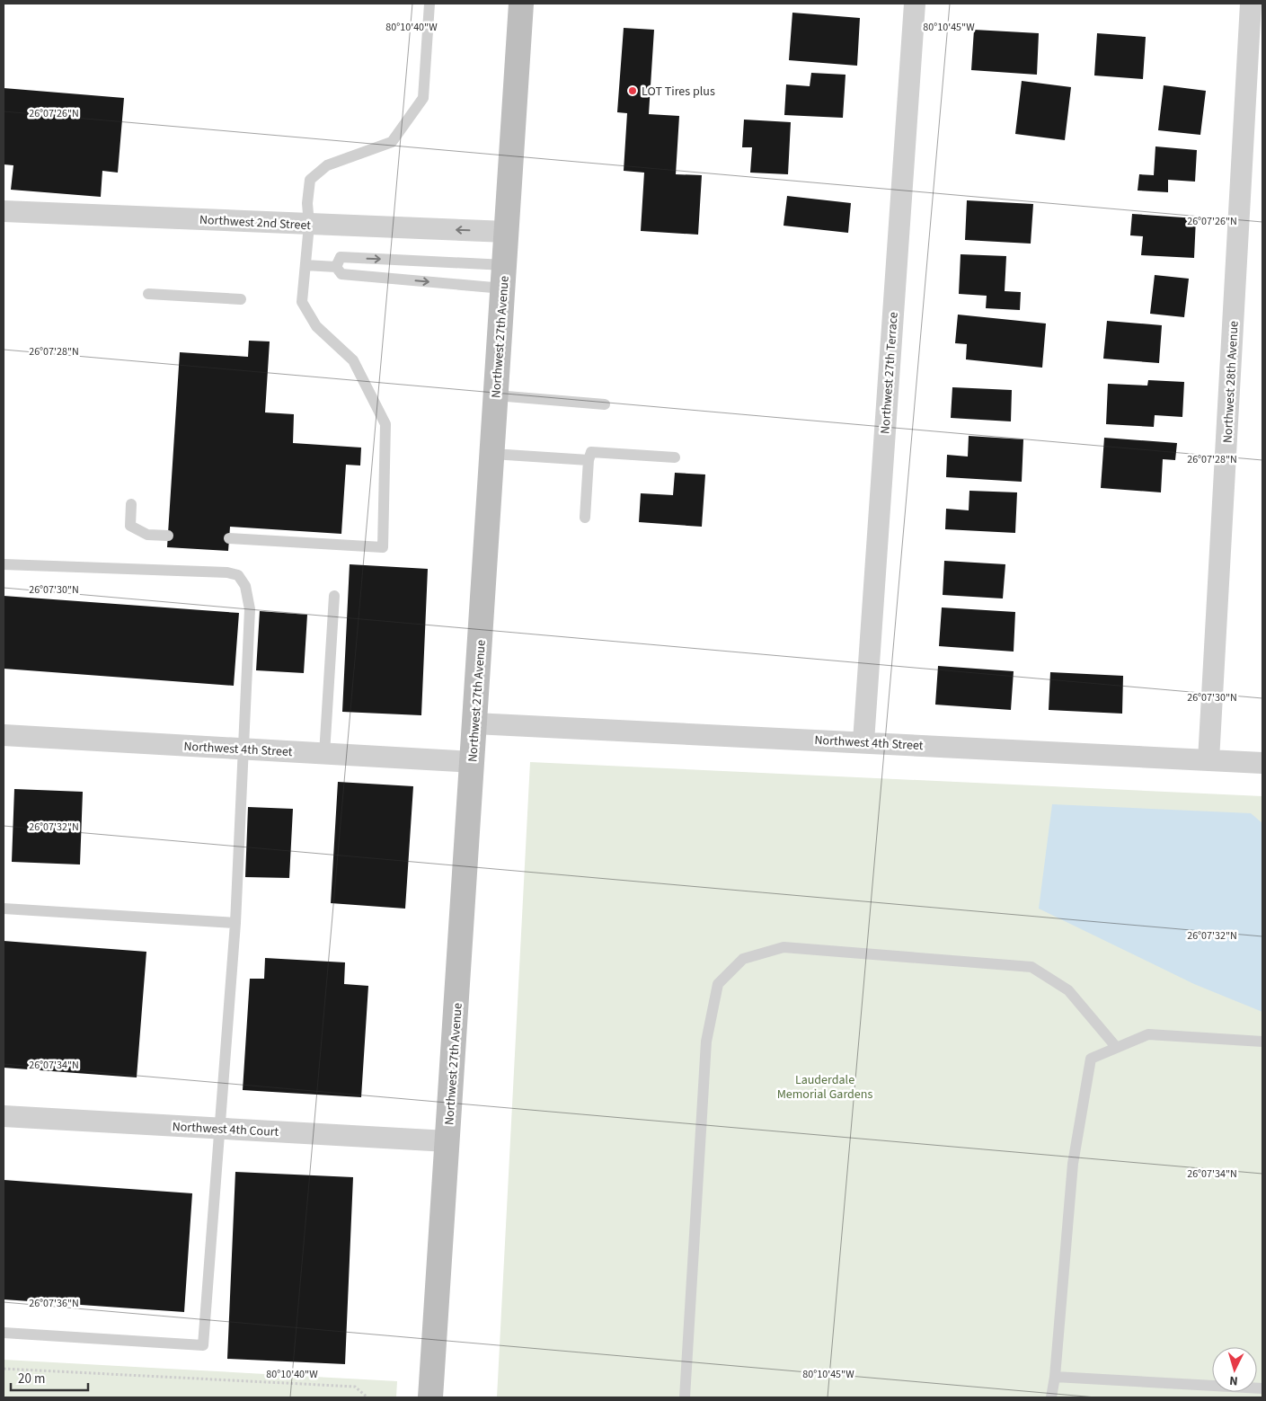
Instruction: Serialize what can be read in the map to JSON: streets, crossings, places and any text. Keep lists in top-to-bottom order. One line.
{"streets":{"street":["Northwest 2nd Street","Northwest 27th Avenue","Northwest 27th Terrace","Northwest 28th Avenue","Northwest 4th Street","Northwest 4th Court"]},"crossings":[["Northwest 2nd Street","Northwest 27th Avenue"],["Northwest 27th Avenue","Northwest 4th Street"],["Northwest 27th Avenue","Northwest 4th Court"],["Northwest 27th Terrace","Northwest 4th Street"],["Northwest 28th Avenue","Northwest 4th Street"]],"one_way":["Northwest 2nd Street"],"parks":["Lauderdale Memorial Gardens"],"places":["LOT Tires plus"],"scale_bar":"20 m","north":"bottom","coordinates":["80°10'40\"W","80°10'45\"W","26°07'26\"N","26°07'28\"N","26°07'30\"N","26°07'32\"N","26°07'34\"N","26°07'36\"N"]}
